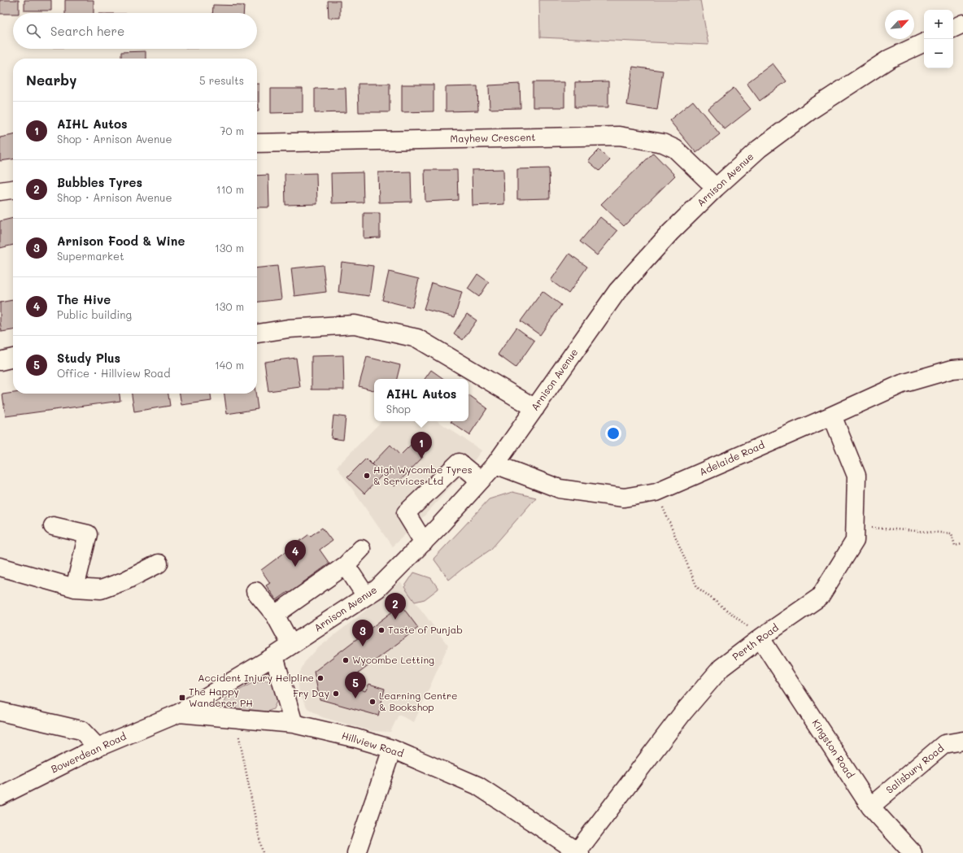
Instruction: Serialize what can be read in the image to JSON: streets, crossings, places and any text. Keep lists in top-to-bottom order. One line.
{"streets":{"street":["Mayhew Crescent","Arnison Avenue","Adelaide Road","Perth Road","Hillview Road","Kingston Road","Bowerdean Road","Salisbury Road"]},"crossings":[["Mayhew Crescent","Arnison Avenue"],["Arnison Avenue","Adelaide Road"],["Arnison Avenue","Hillview Road"],["Arnison Avenue","Bowerdean Road"],["Adelaide Road","Perth Road"],["Perth Road","Hillview Road"],["Perth Road","Kingston Road"],["Hillview Road","Bowerdean Road"],["Kingston Road","Salisbury Road"]],"places":{"other":["High Wycombe Tyres & Services Ltd","Taste of Punjab","Wycombe Letting","Accident Injury Helpline","Fry Day","Learning Centre & Bookshop"],"transit":["The Happy Wanderer PH"]},"north":"top right","page":{"map_buttons":["+","−"],"search":"Search here","heading":["Nearby","5 results"],"list":[{"mark":"1","name":"AIHL Autos","note":"Shop · Arnison Avenue","value":"70 m"},{"mark":"2","name":"Bubbles Tyres","note":"Shop · Arnison Avenue","value":"110 m"},{"mark":"3","name":"Arnison Food & Wine","note":"Supermarket","value":"130 m"},{"mark":"4","name":"The Hive","note":"Public building","value":"130 m"},{"mark":"5","name":"Study Plus","note":"Office · Hillview Road","value":"140 m"}],"popup":["AIHL Autos","Shop"],"pins":["1","4","2","3","5"]}}
